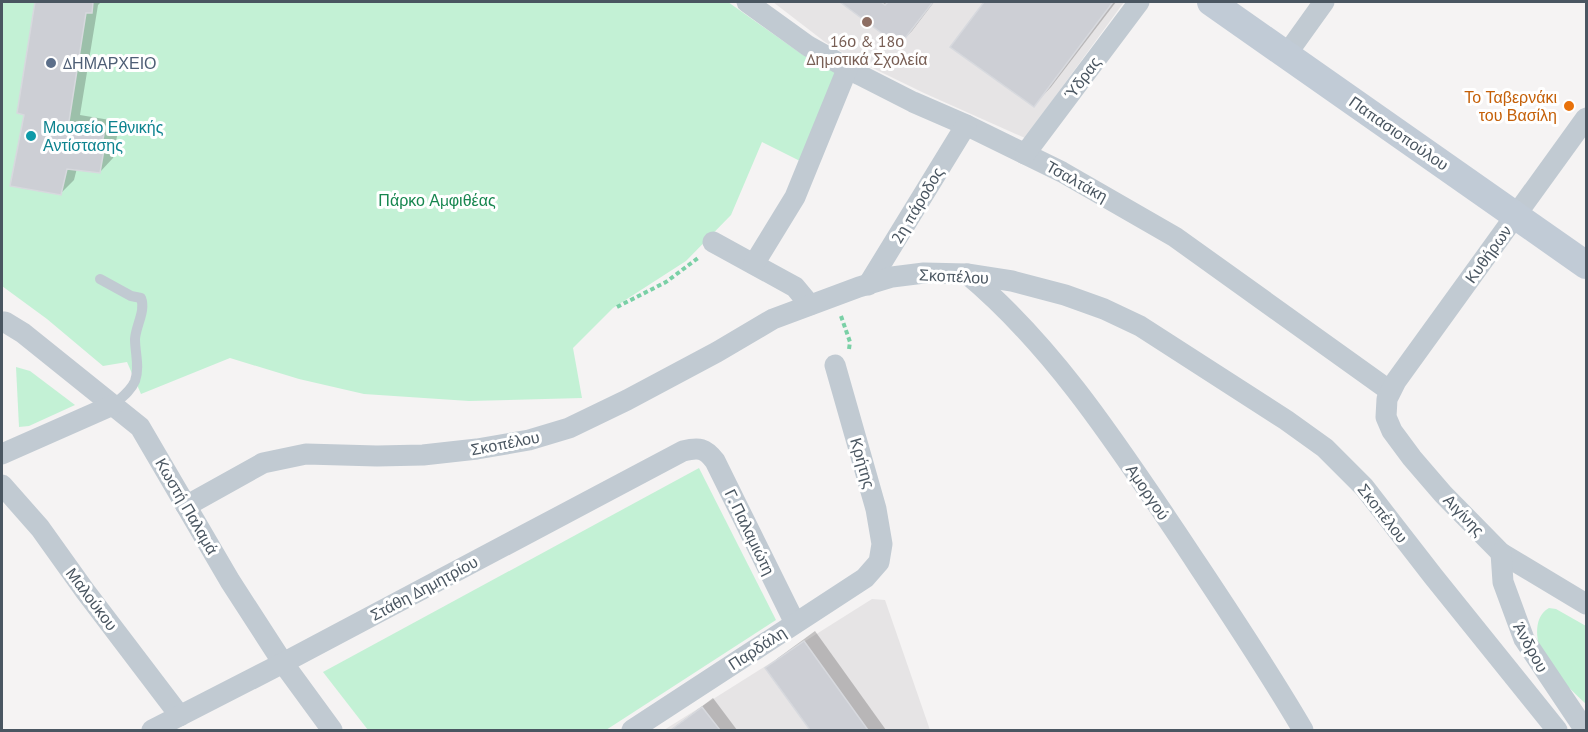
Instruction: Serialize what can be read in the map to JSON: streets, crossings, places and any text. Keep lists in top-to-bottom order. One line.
{"streets":{"main road":["Παπασιοπούλου"],"street":["Ύδρας","Τσαλτάκη","2η πάροδος","Κυθήρων","Σκοπέλου","Κρήτης","Αμοργού","Κωστή Παλαμά","Αιγίνης","Γ. Παλαμιώτη","Στάθη Δημητρίου","Μαλούκου","Άνδρου","Παρδάλη"]},"crossings":[["Ύδρας","Τσαλτάκη"],["Παπασιοπούλου","Κυθήρων"],["Τσαλτάκη","2η πάροδος"],["Τσαλτάκη","Κυθήρων"],["Τσαλτάκη","Αιγίνης"],["2η πάροδος","Σκοπέλου"],["Κυθήρων","Αιγίνης"],["Σκοπέλου","Αμοργού"],["Σκοπέλου","Κωστή Παλαμά"],["Κρήτης","Παρδάλη"],["Κωστή Παλαμά","Στάθη Δημητρίου"],["Αιγίνης","Άνδρου"],["Γ. Παλαμιώτη","Στάθη Δημητρίου"],["Γ. Παλαμιώτη","Παρδάλη"],["Στάθη Δημητρίου","Μαλούκου"]],"parks":["Πάρκο Αμφιθέας"],"places":["16ο & 18ο Δημοτικά Σχολεία","ΔΗΜΑΡΧΕΙΟ","Το Ταβερνάκι του Βασίλη","Μουσείο Εθνικής Αντίστασης"]}
